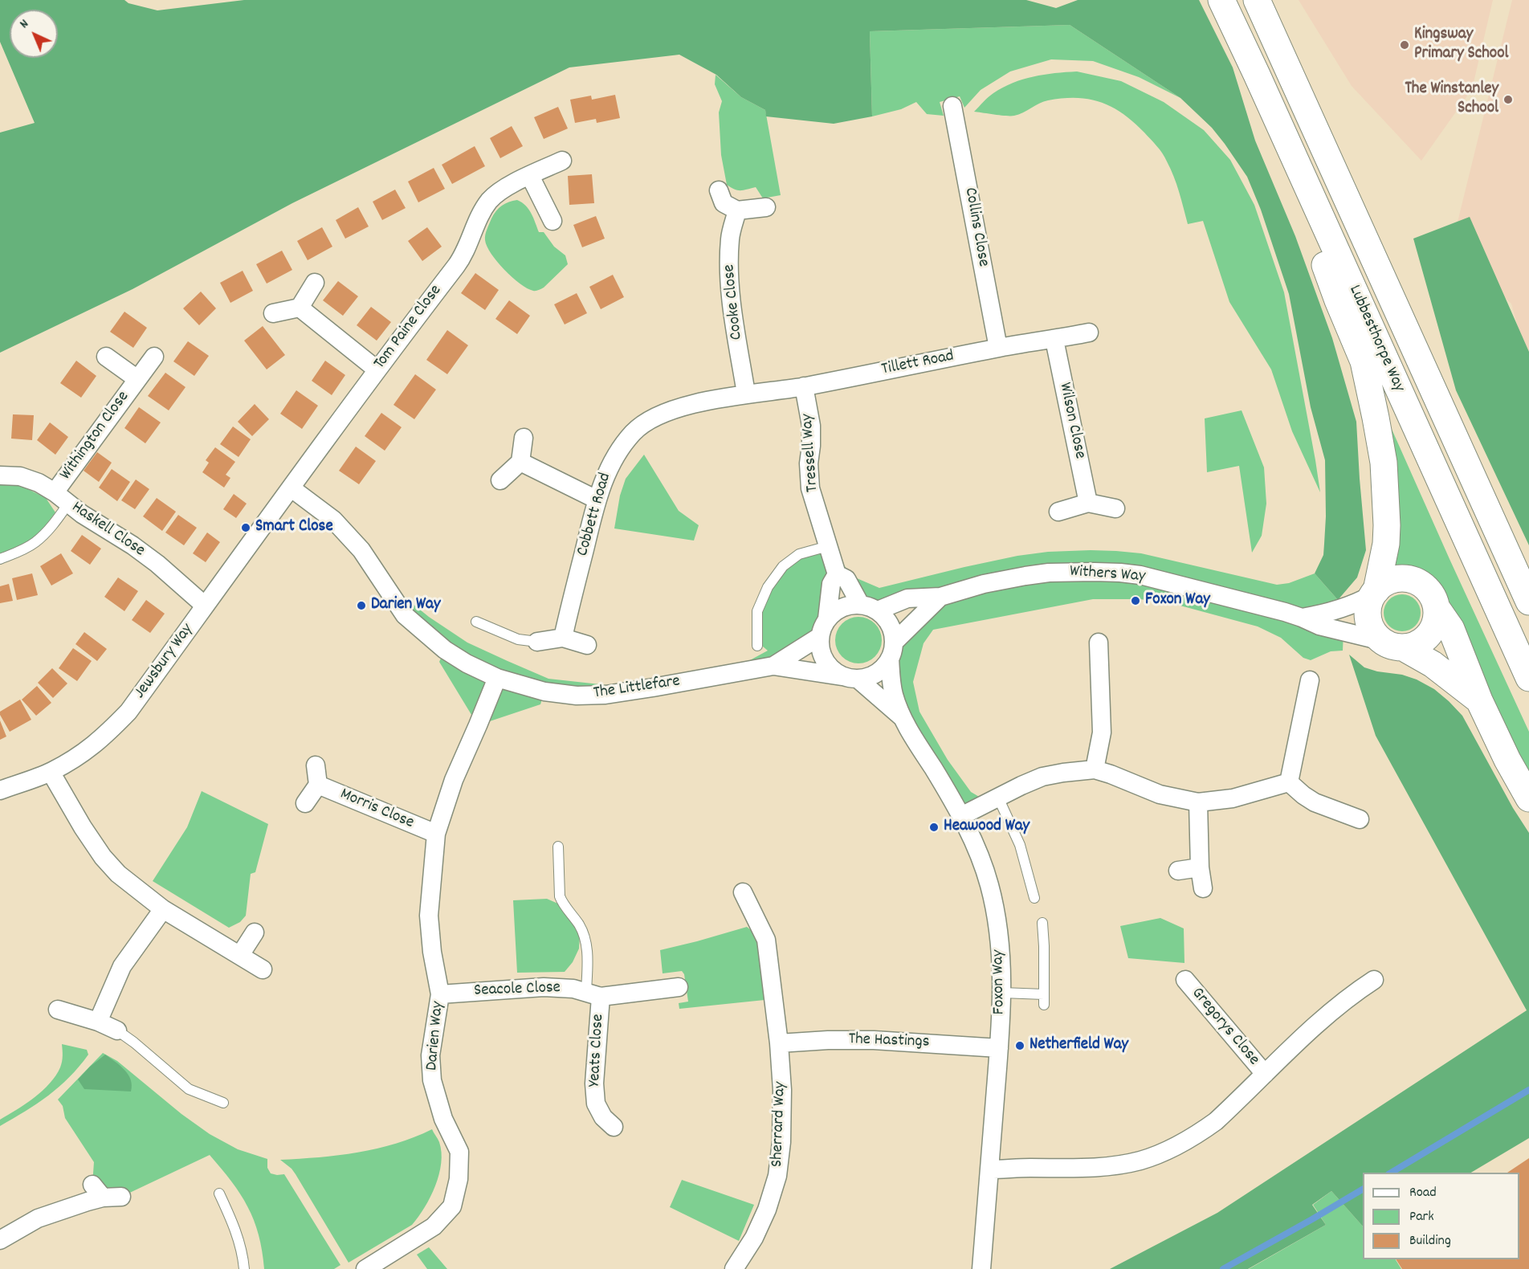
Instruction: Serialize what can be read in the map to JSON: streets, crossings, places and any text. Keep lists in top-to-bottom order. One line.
{"streets":{"main road":["Lubbesthorpe Way","Withers Way"],"street":["Collins Close","Cooke Close","Tom Paine Close","Tillett Road","Wilson Close","Withington Close","Tressell Way","Cobbett Road","Haskell Close","Jewsbury Way","The Littlefare","Morris Close","Foxon Way","Seacole Close","Gregorys Close","Darien Way","The Hastings","Yeats Close","Sherrard Way"]},"crossings":[["Collins Close","Tillett Road"],["Cooke Close","Tillett Road"],["Cooke Close","Cobbett Road"],["Tom Paine Close","Jewsbury Way"],["Tom Paine Close","The Littlefare"],["Tillett Road","Wilson Close"],["Tillett Road","Tressell Way"],["Tillett Road","Cobbett Road"],["Withington Close","Haskell Close"],["Tressell Way","Withers Way"],["Tressell Way","The Littlefare"],["Tressell Way","Foxon Way"],["Haskell Close","Jewsbury Way"],["Withers Way","The Littlefare"],["Withers Way","Foxon Way"],["Jewsbury Way","The Littlefare"],["The Littlefare","Foxon Way"],["The Littlefare","Darien Way"],["Morris Close","Darien Way"],["Foxon Way","The Hastings"],["Seacole Close","Darien Way"],["Seacole Close","Yeats Close"],["The Hastings","Sherrard Way"]],"places":["Kingsway Primary School","The Winstanley School","Smart Close","Foxon Way","Darien Way","Heawood Way","Netherfield Way"],"legend":["Road","Park","Building"],"north":"top left"}
